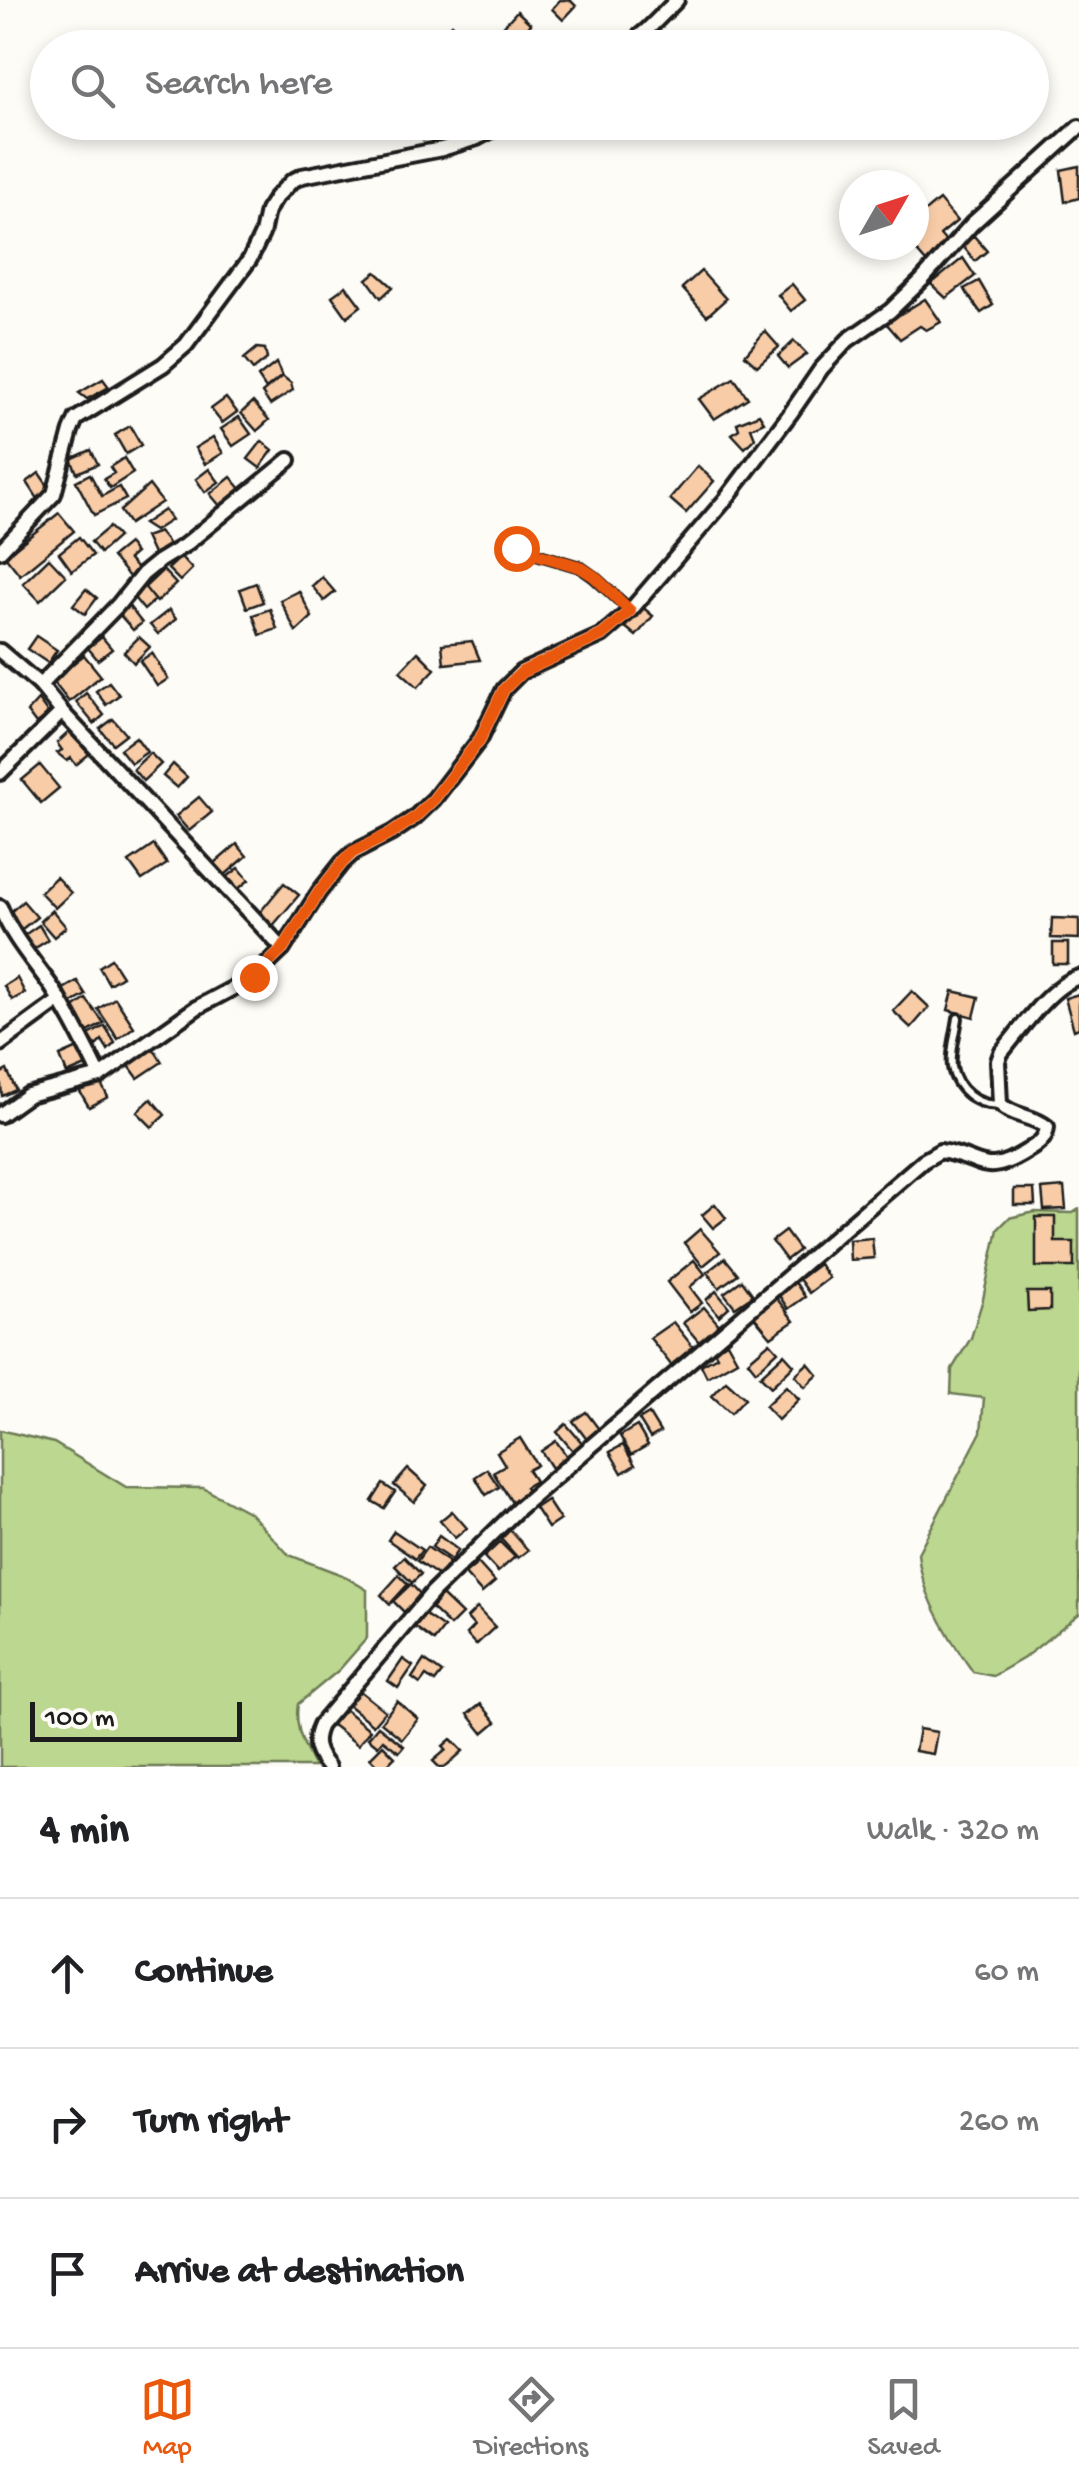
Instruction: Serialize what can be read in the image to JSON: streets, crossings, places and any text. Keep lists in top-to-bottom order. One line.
{"scale_bar":"100 m","north":"top right","page":{"search":"Search here","scale":"100 m","heading":["4 min","Walk · 320 m"],"list":[["Continue","60 m"],["Turn right","260 m"],"Arrive at destination"],"nav":["Map","Directions","Saved"]}}
